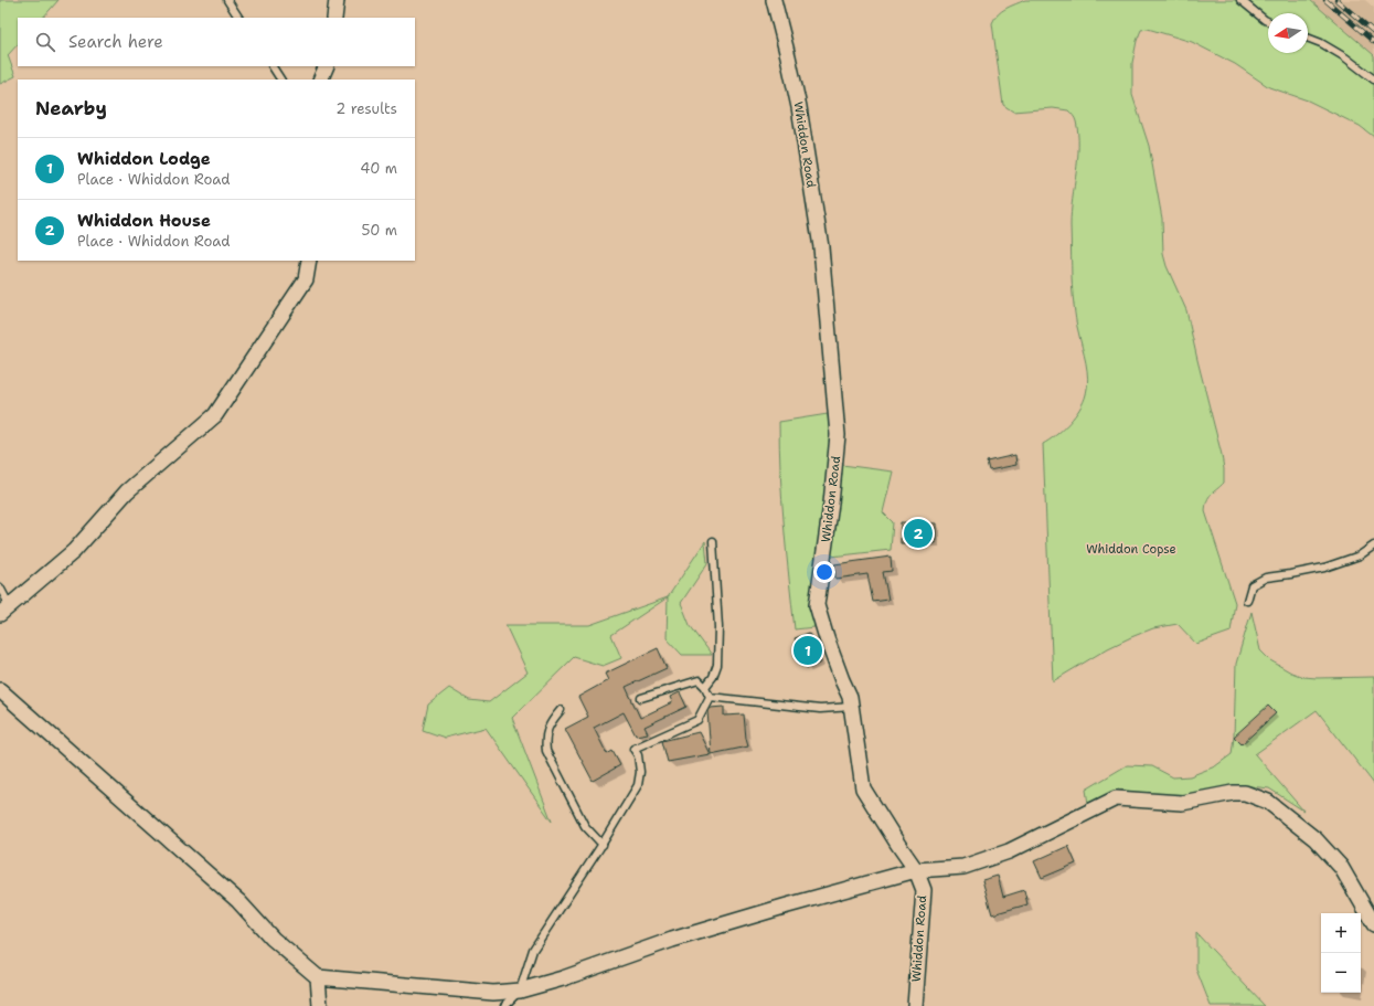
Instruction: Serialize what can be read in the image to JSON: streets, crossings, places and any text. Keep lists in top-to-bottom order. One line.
{"streets":{"street":["Whiddon Road"]},"parks":["Whiddon Copse"],"north":"left","page":{"search":"Search here","heading":["Nearby","2 results"],"list":[{"mark":"1","name":"Whiddon Lodge","note":"Place · Whiddon Road","value":"40 m"},{"mark":"2","name":"Whiddon House","note":"Place · Whiddon Road","value":"50 m"}],"pins":["2","1"],"map_buttons":["+","−"]}}
